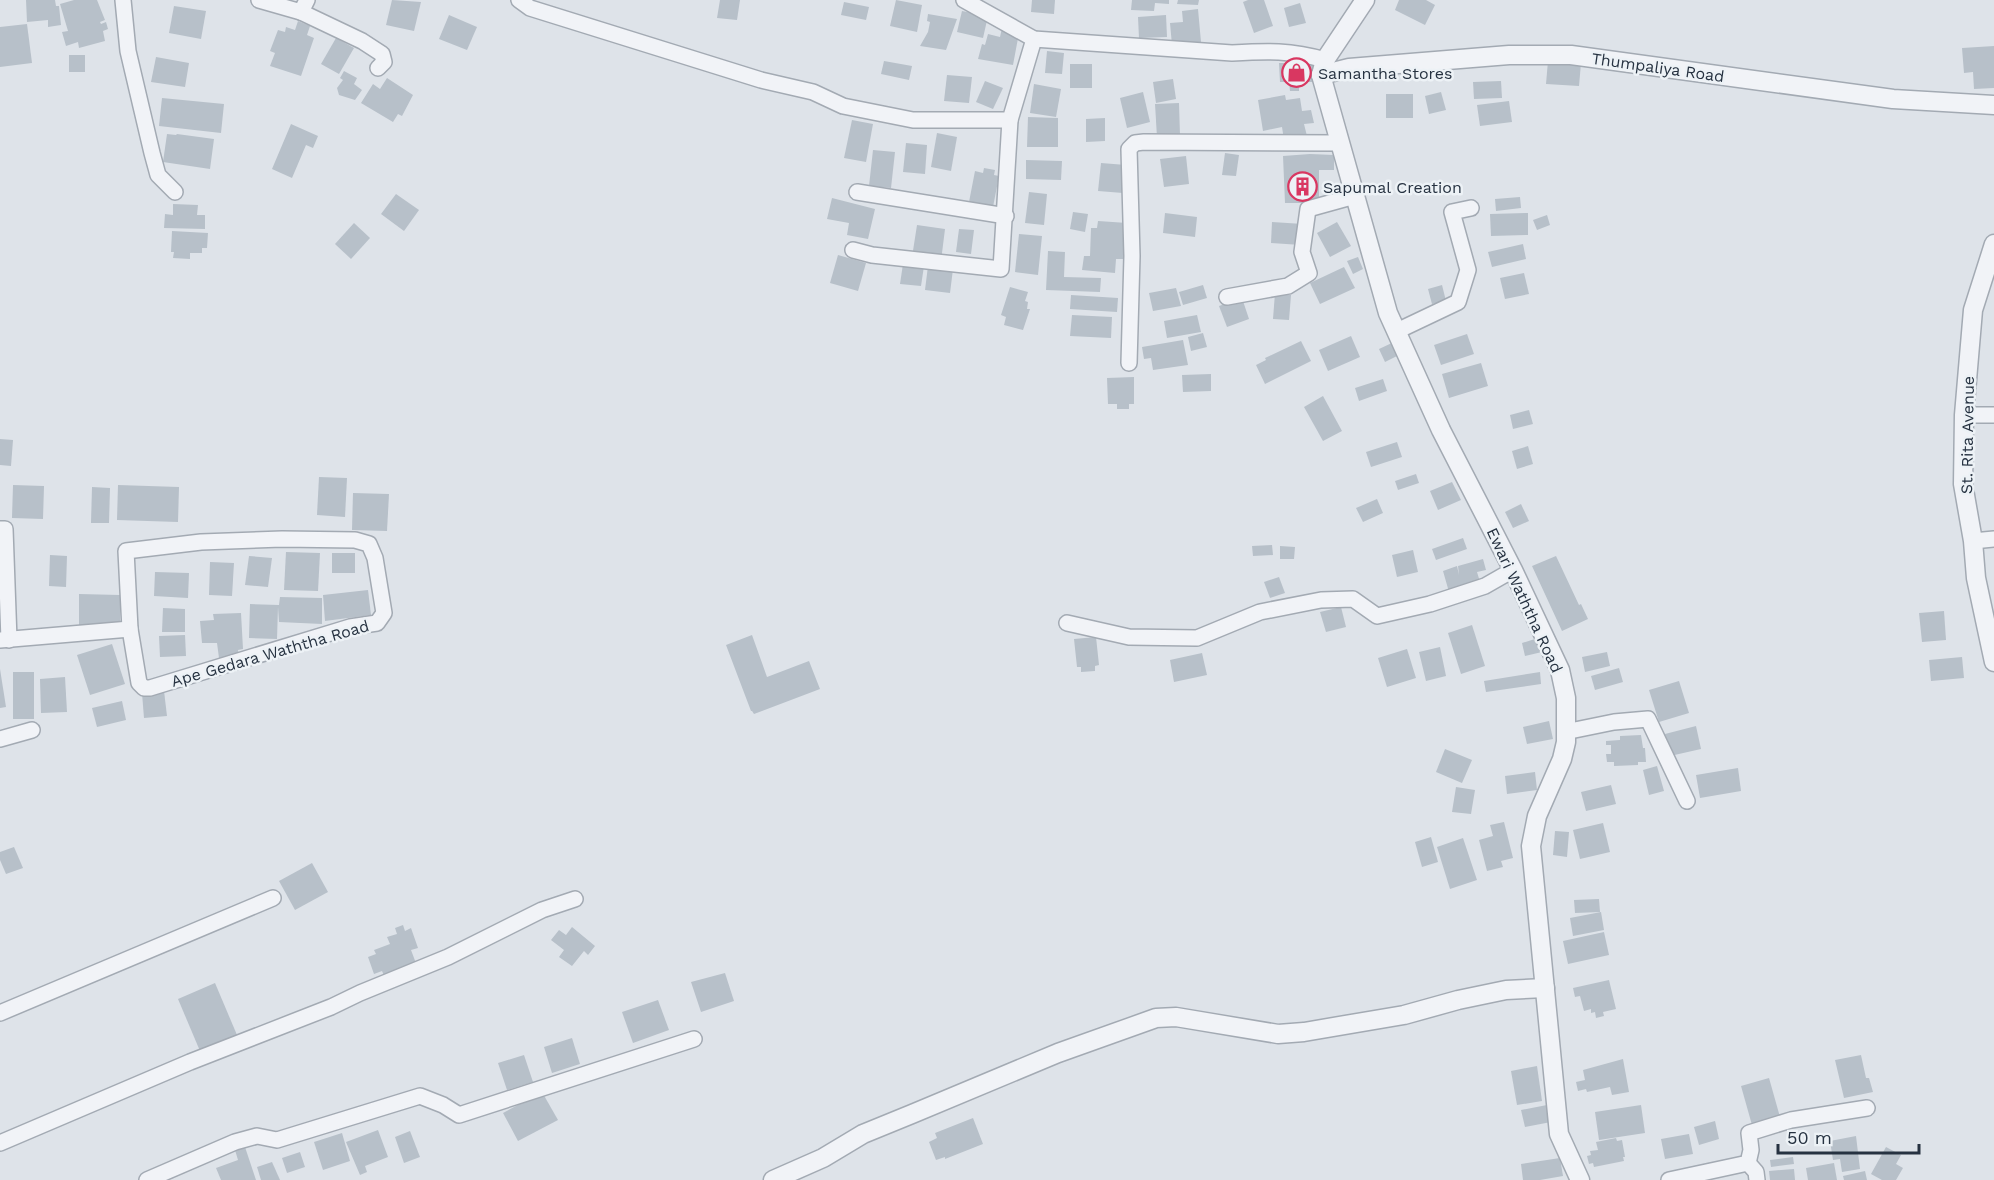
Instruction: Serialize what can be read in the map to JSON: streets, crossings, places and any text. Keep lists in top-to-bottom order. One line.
{"streets":{"street":["Thumpaliya Road","St. Rita Avenue","Ewari Waththa Road","Ape Gedara Waththa Road"]},"crossings":[["Thumpaliya Road","Ewari Waththa Road"]],"places":{"shop":["Samantha Stores"],"building":["Sapumal Creation"]},"scale_bar":"50 m"}
